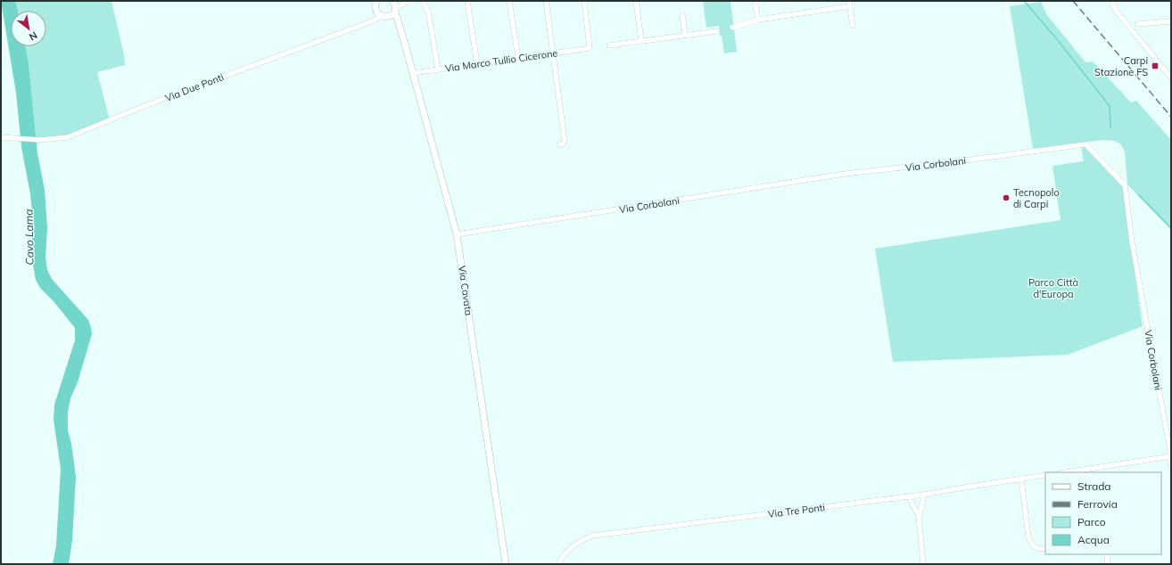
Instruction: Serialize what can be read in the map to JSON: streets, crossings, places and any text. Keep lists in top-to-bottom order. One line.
{"streets":{"main road":["Via Cavata"],"street":["Via Marco Tullio Cicerone","Via Due Ponti","Via Corbolani","Via Tre Ponti"]},"crossings":[["Via Marco Tullio Cicerone","Via Cavata"],["Via Corbolani","Via Cavata"]],"water":["Cavo Lama"],"parks":["Parco Città d'Europa"],"places":{"transit":["Carpi Stazione FS"],"other":["Tecnopolo di Carpi"]},"legend":["Strada","Ferrovia","Parco","Acqua"],"north":"bottom right"}
